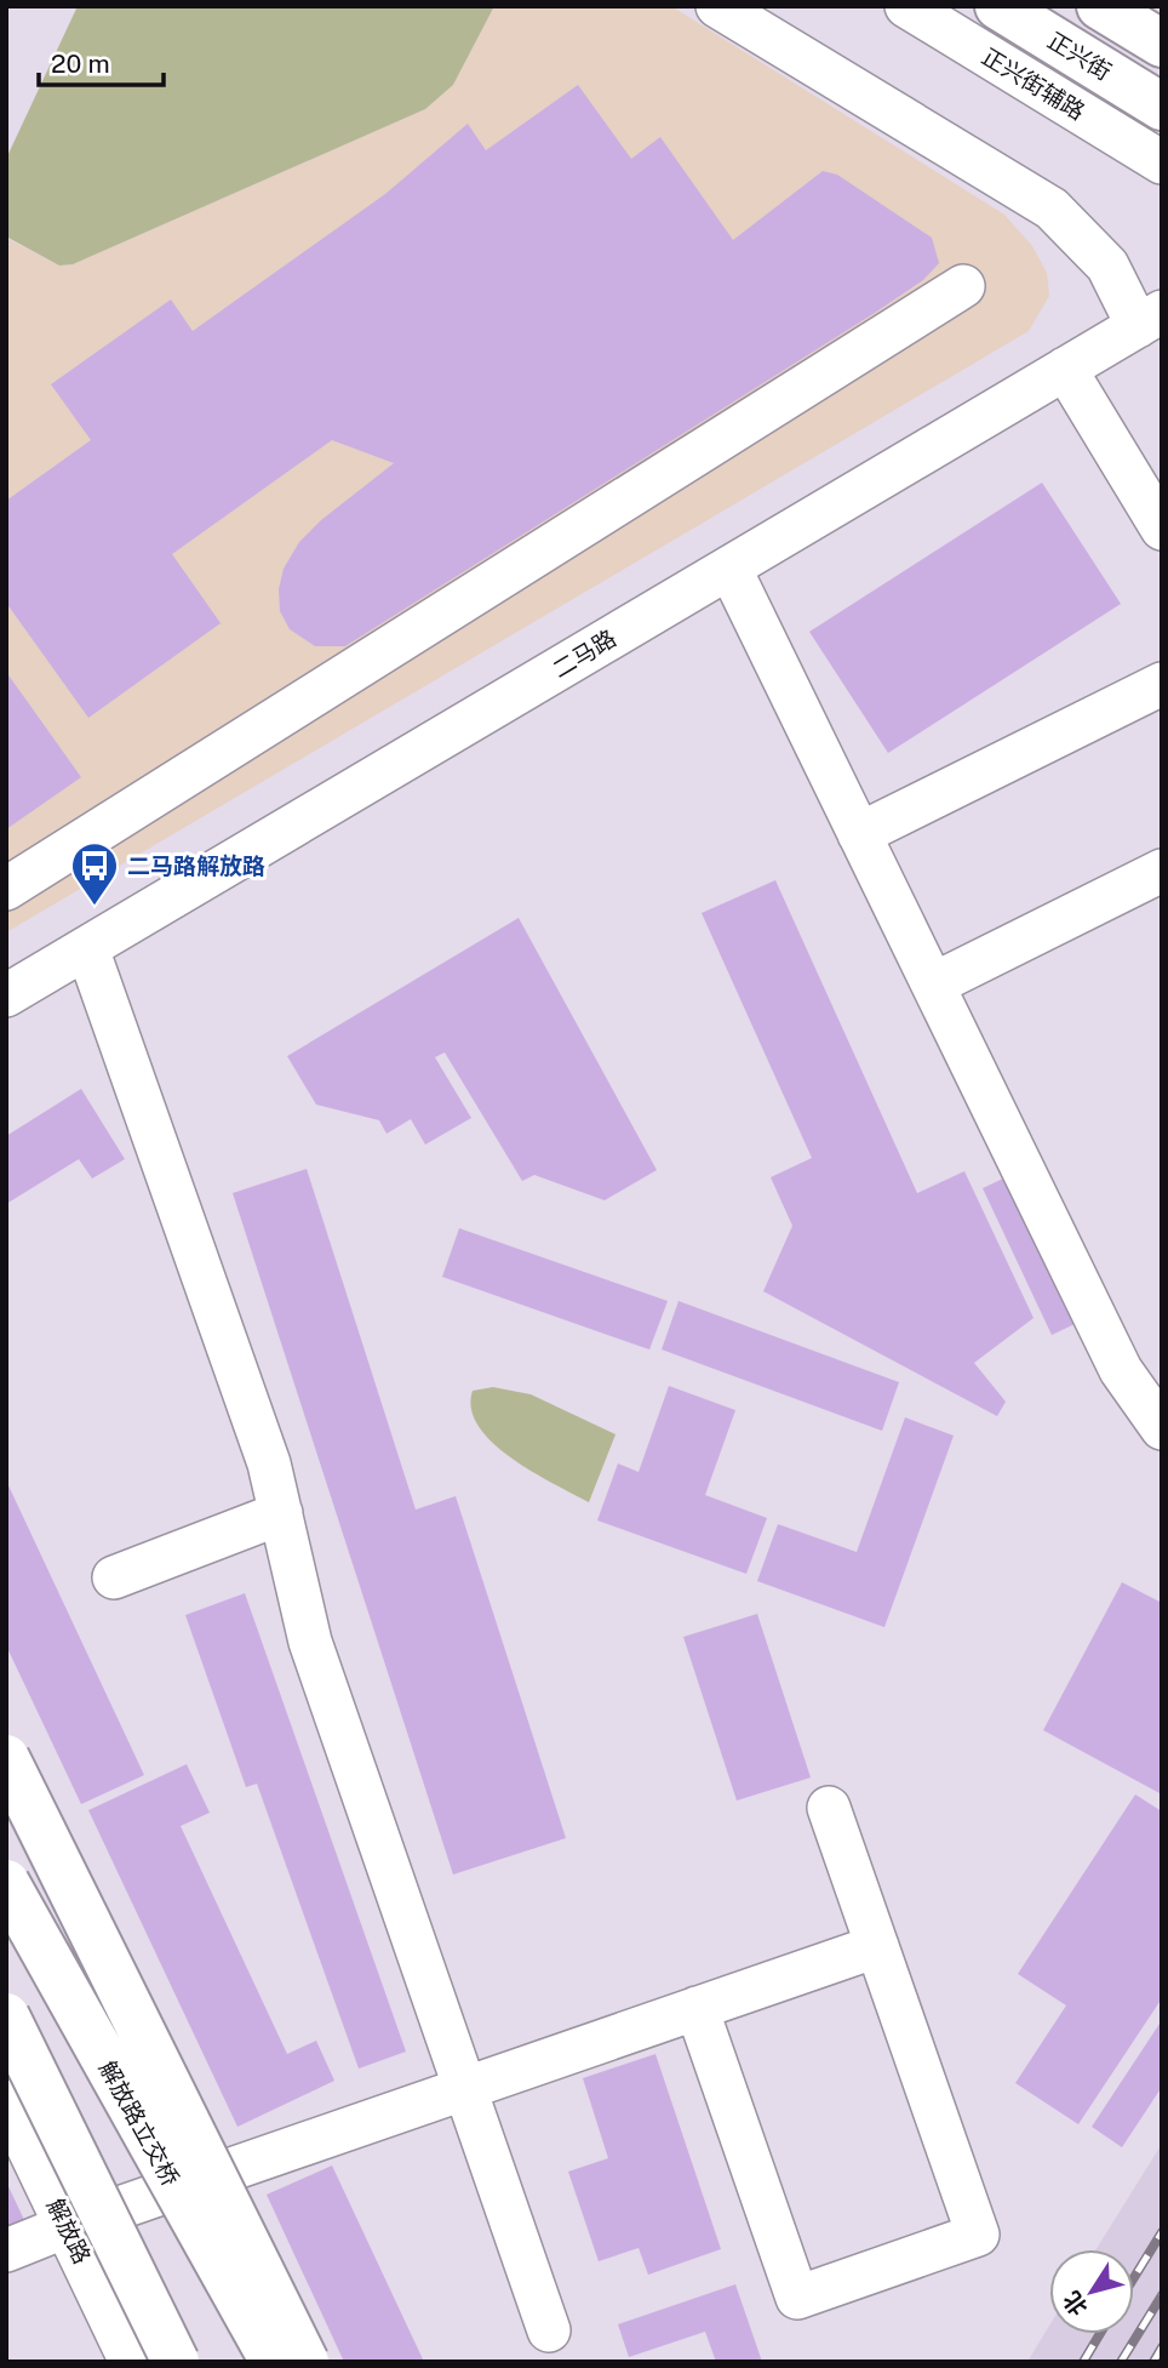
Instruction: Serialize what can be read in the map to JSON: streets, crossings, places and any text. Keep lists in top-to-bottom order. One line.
{"streets":{"main road":["正兴街","解放路立交桥"],"street":["正兴街辅路","二马路","解放路"]},"places":{"bus stop":["二马路解放路"]},"scale_bar":"20 m","north":"bottom left"}
